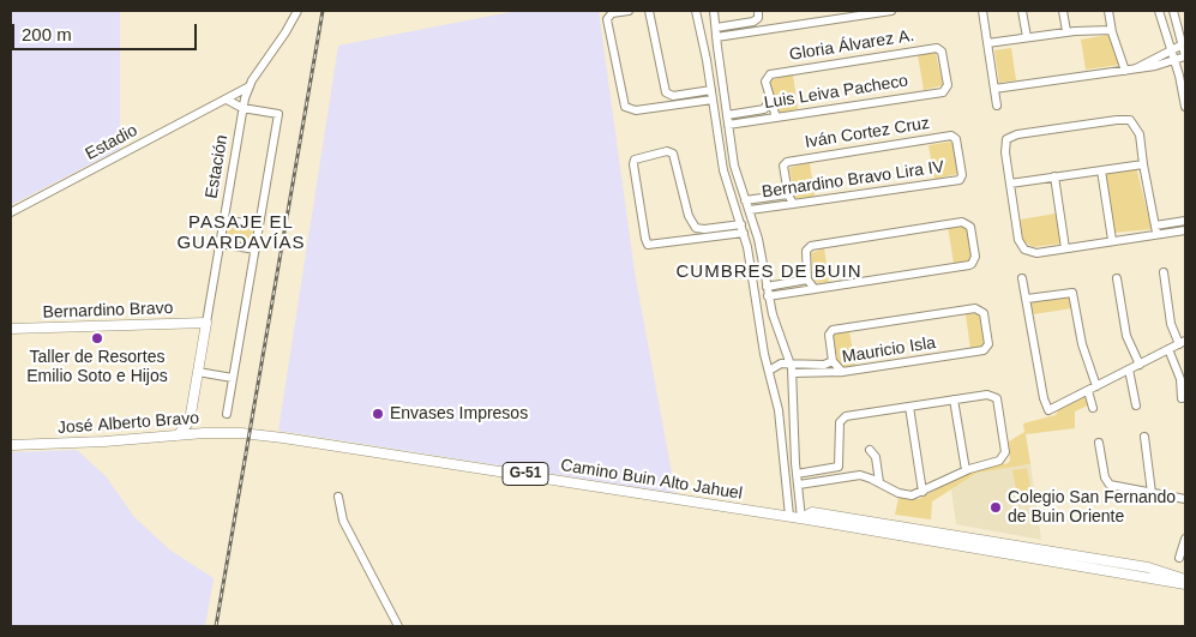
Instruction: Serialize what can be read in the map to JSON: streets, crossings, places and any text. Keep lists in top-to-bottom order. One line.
{"streets":{"main road":["Estación","Bernardino Bravo","José Alberto Bravo","G-51","Camino Buin Alto Jahuel"],"street":["Gloria Álvarez A.","Luis Leiva Pacheco","Iván Cortez Cruz","Estadio","Bernardino Bravo Lira IV","Mauricio Isla"]},"crossings":[["Gloria Álvarez A.","Luis Leiva Pacheco"],["Iván Cortez Cruz","Bernardino Bravo Lira IV"],["Estadio","Estación"],["Estación","Bernardino Bravo"],["Estación","José Alberto Bravo"],["José Alberto Bravo","Camino Buin Alto Jahuel"]],"districts":["PASAJE EL GUARDAVÍAS","CUMBRES DE BUIN"],"places":["Taller de Resortes Emilio Soto e Hijos","Envases Impresos","Colegio San Fernando de Buin Oriente"],"scale_bar":"200 m"}
